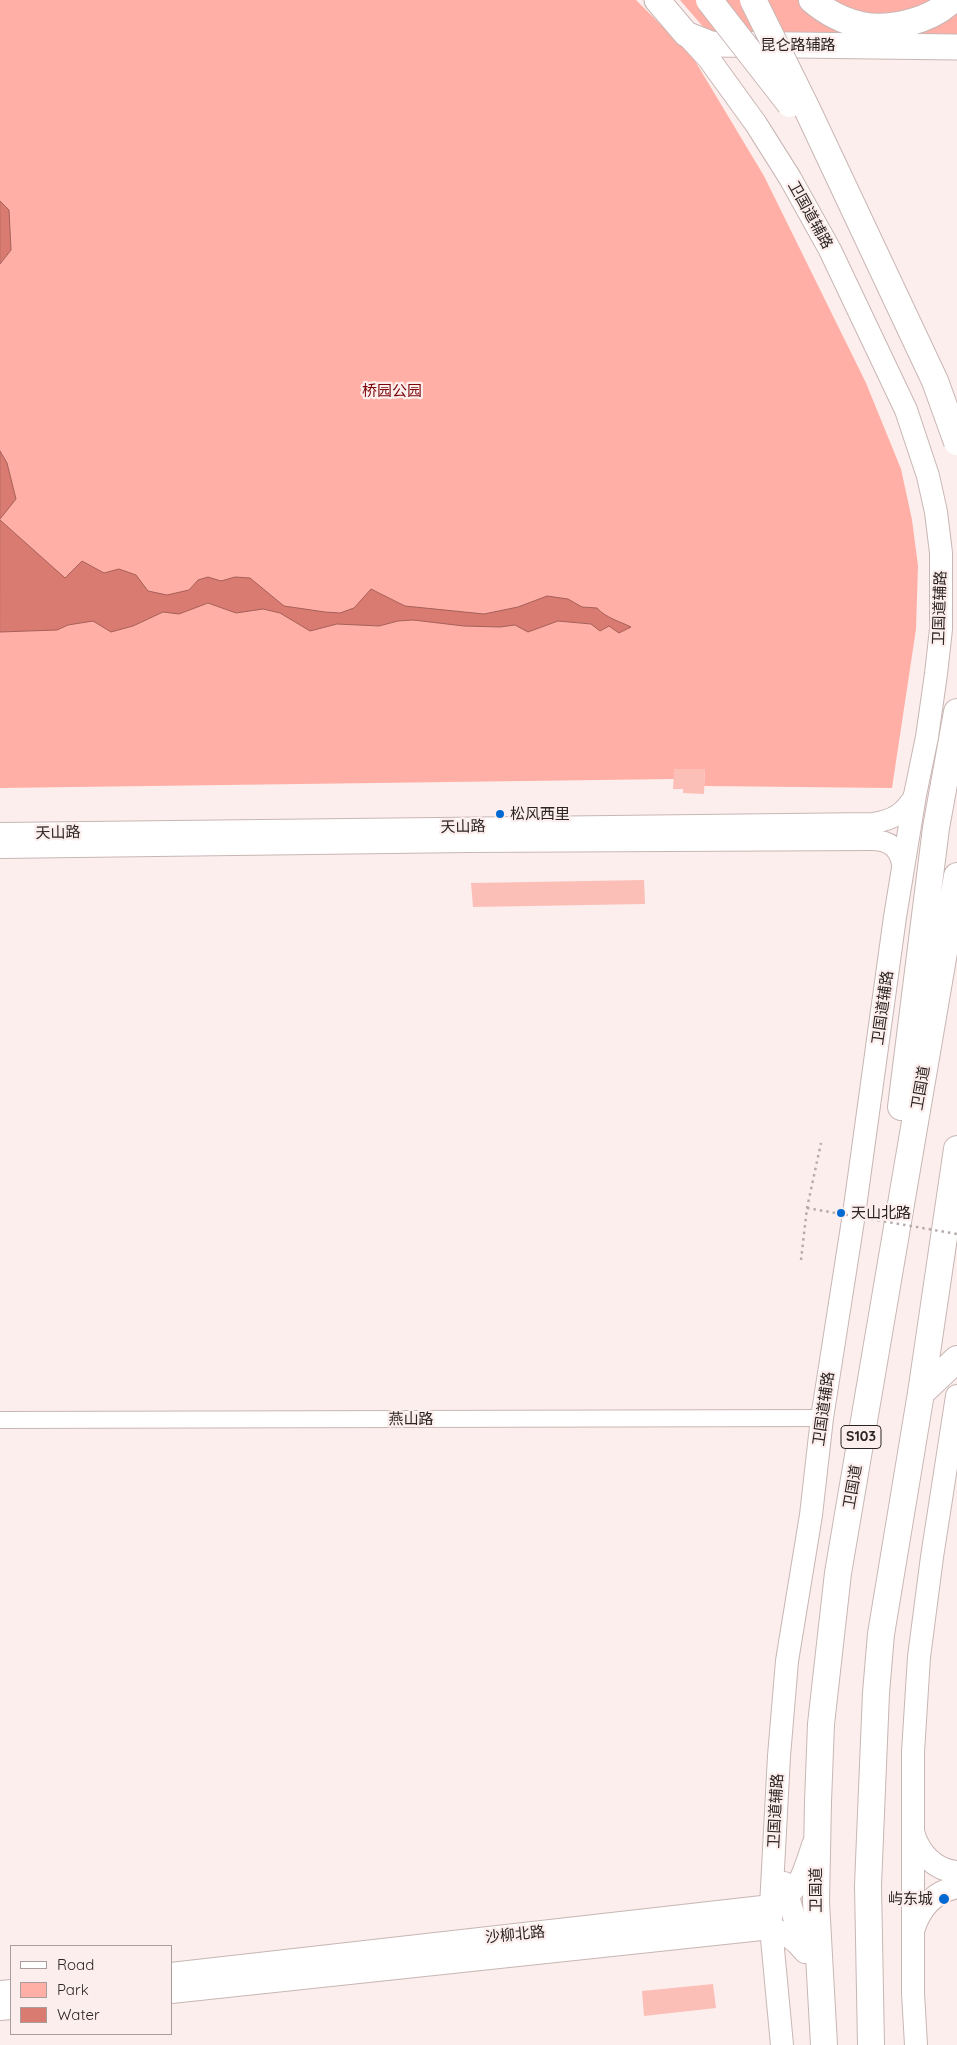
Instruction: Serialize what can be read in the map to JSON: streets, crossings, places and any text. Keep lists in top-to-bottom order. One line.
{"streets":{"highway":["卫国道","S103"],"main road":["昆仑路辅路","卫国道辅路","沙柳北路"],"street":["天山路","燕山路"]},"crossings":[["昆仑路辅路","卫国道辅路"],["卫国道辅路","天山路"],["卫国道辅路","燕山路"],["卫国道辅路","沙柳北路"]],"parks":["桥园公园"],"places":["松风西里","天山北路","屿东城"],"legend":["Road","Park","Water"]}
